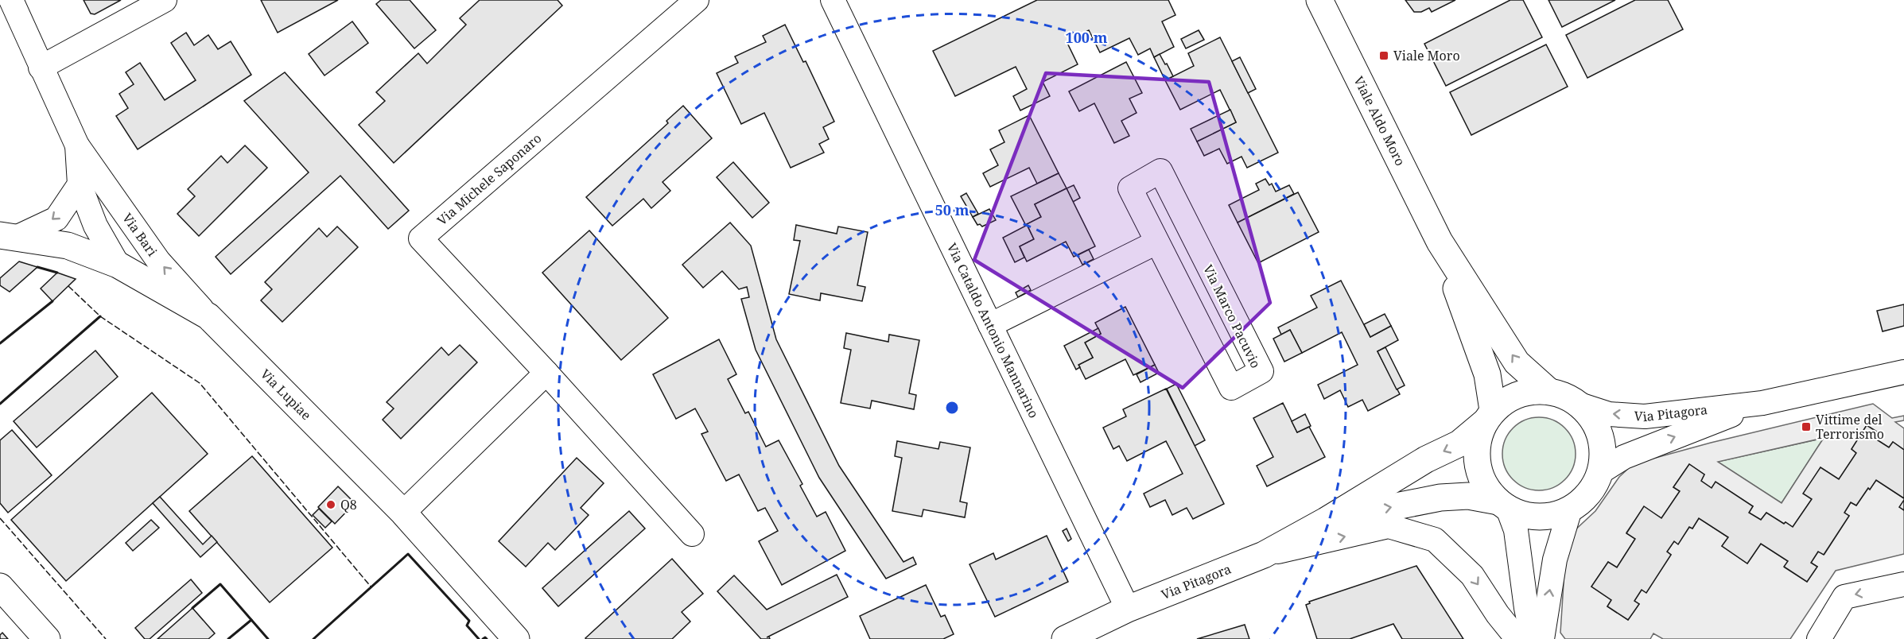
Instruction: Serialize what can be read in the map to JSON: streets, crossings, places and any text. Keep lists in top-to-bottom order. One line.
{"streets":{"street":["Viale Aldo Moro","Via Michele Saponaro","Via Bari","Via Marco Pacuvio","Via Cataldo Antonio Mannarino","Via Lupiae","Via Pitagora"]},"crossings":[["Viale Aldo Moro","Via Pitagora"],["Via Bari","Via Lupiae"],["Via Cataldo Antonio Mannarino","Via Pitagora"]],"places":{"transit":["Viale Moro","Vittime del Terrorismo"],"other":["Q8"]},"rings":["100 m","50 m"]}
